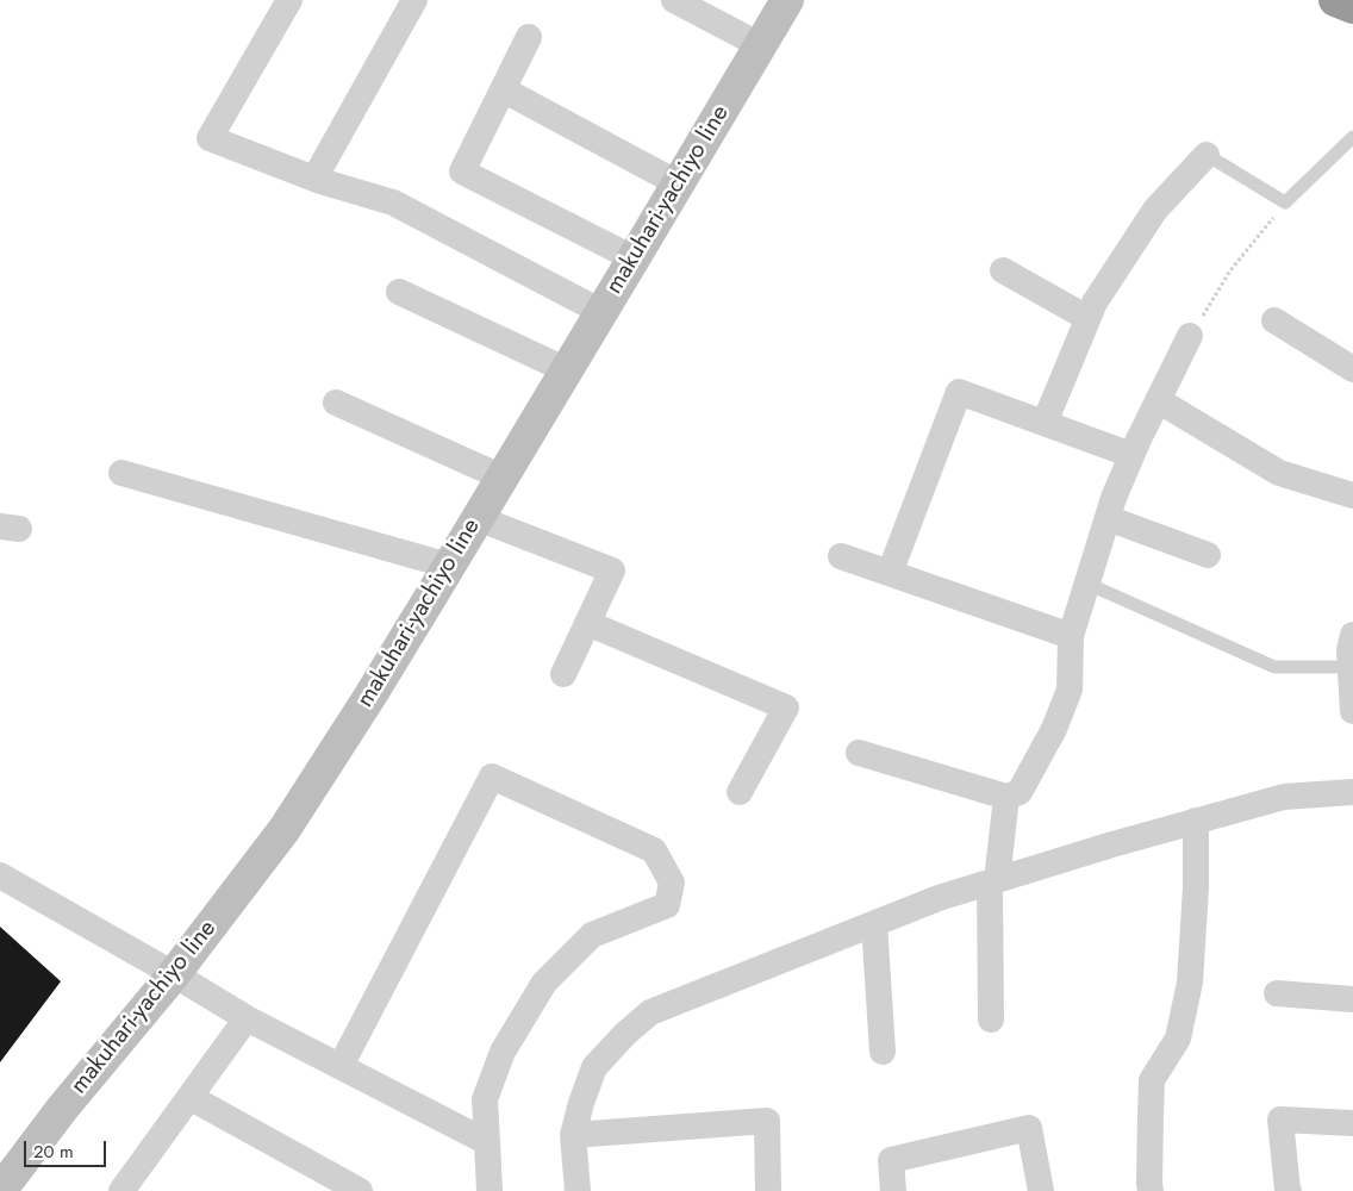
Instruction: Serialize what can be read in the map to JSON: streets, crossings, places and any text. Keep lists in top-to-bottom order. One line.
{"streets":{"main road":["makuhari-yachiyo line"]},"scale_bar":"20 m"}
